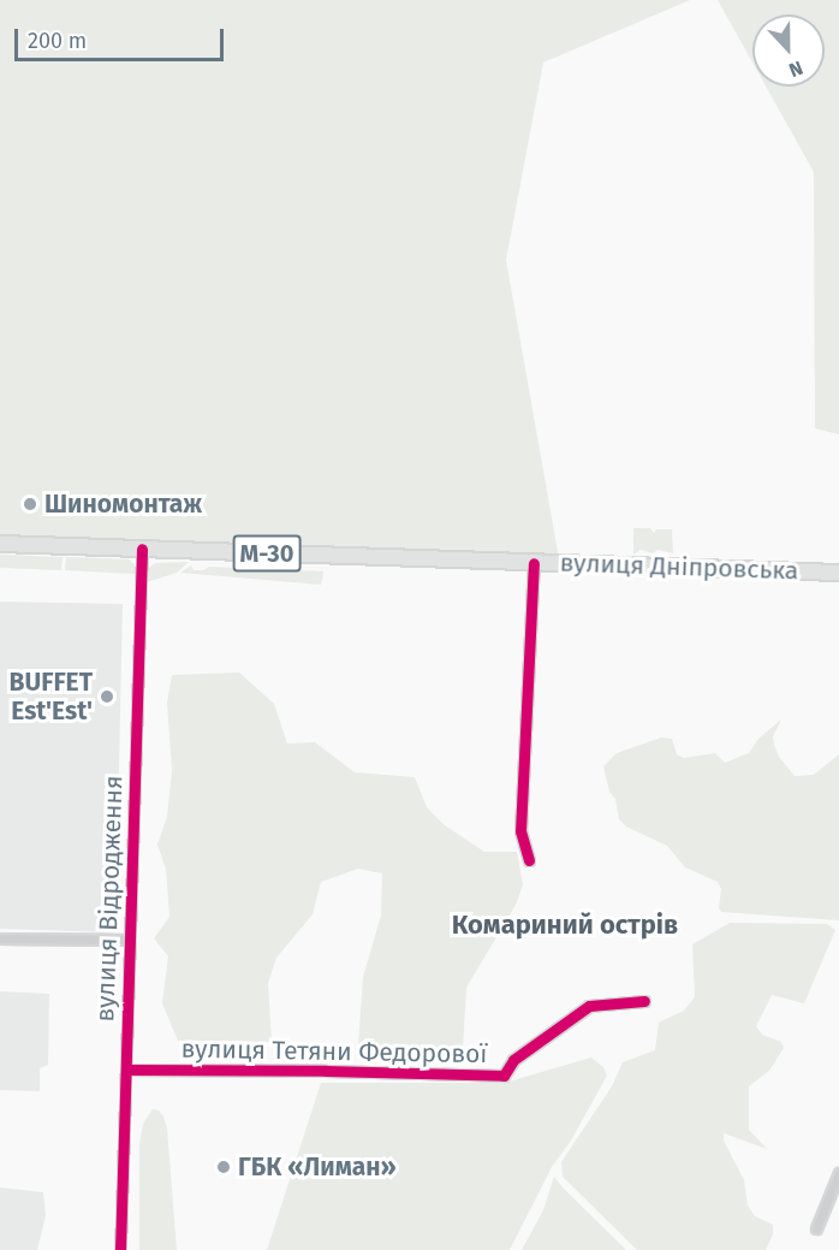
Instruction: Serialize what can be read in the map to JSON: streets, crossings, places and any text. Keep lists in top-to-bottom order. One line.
{"streets":{"highway":["М-30","вулиця Дніпровська"],"street":["вулиця Відродження","вулиця Тетяни Федорової"]},"crossings":[["вулиця Дніпровська","вулиця Відродження"],["вулиця Відродження","вулиця Тетяни Федорової"]],"districts":["Комариний острів"],"places":["Шиномонтаж","BUFFET Est'Est'","ГБК «Лиман»"],"scale_bar":"200 m","north":"bottom"}
